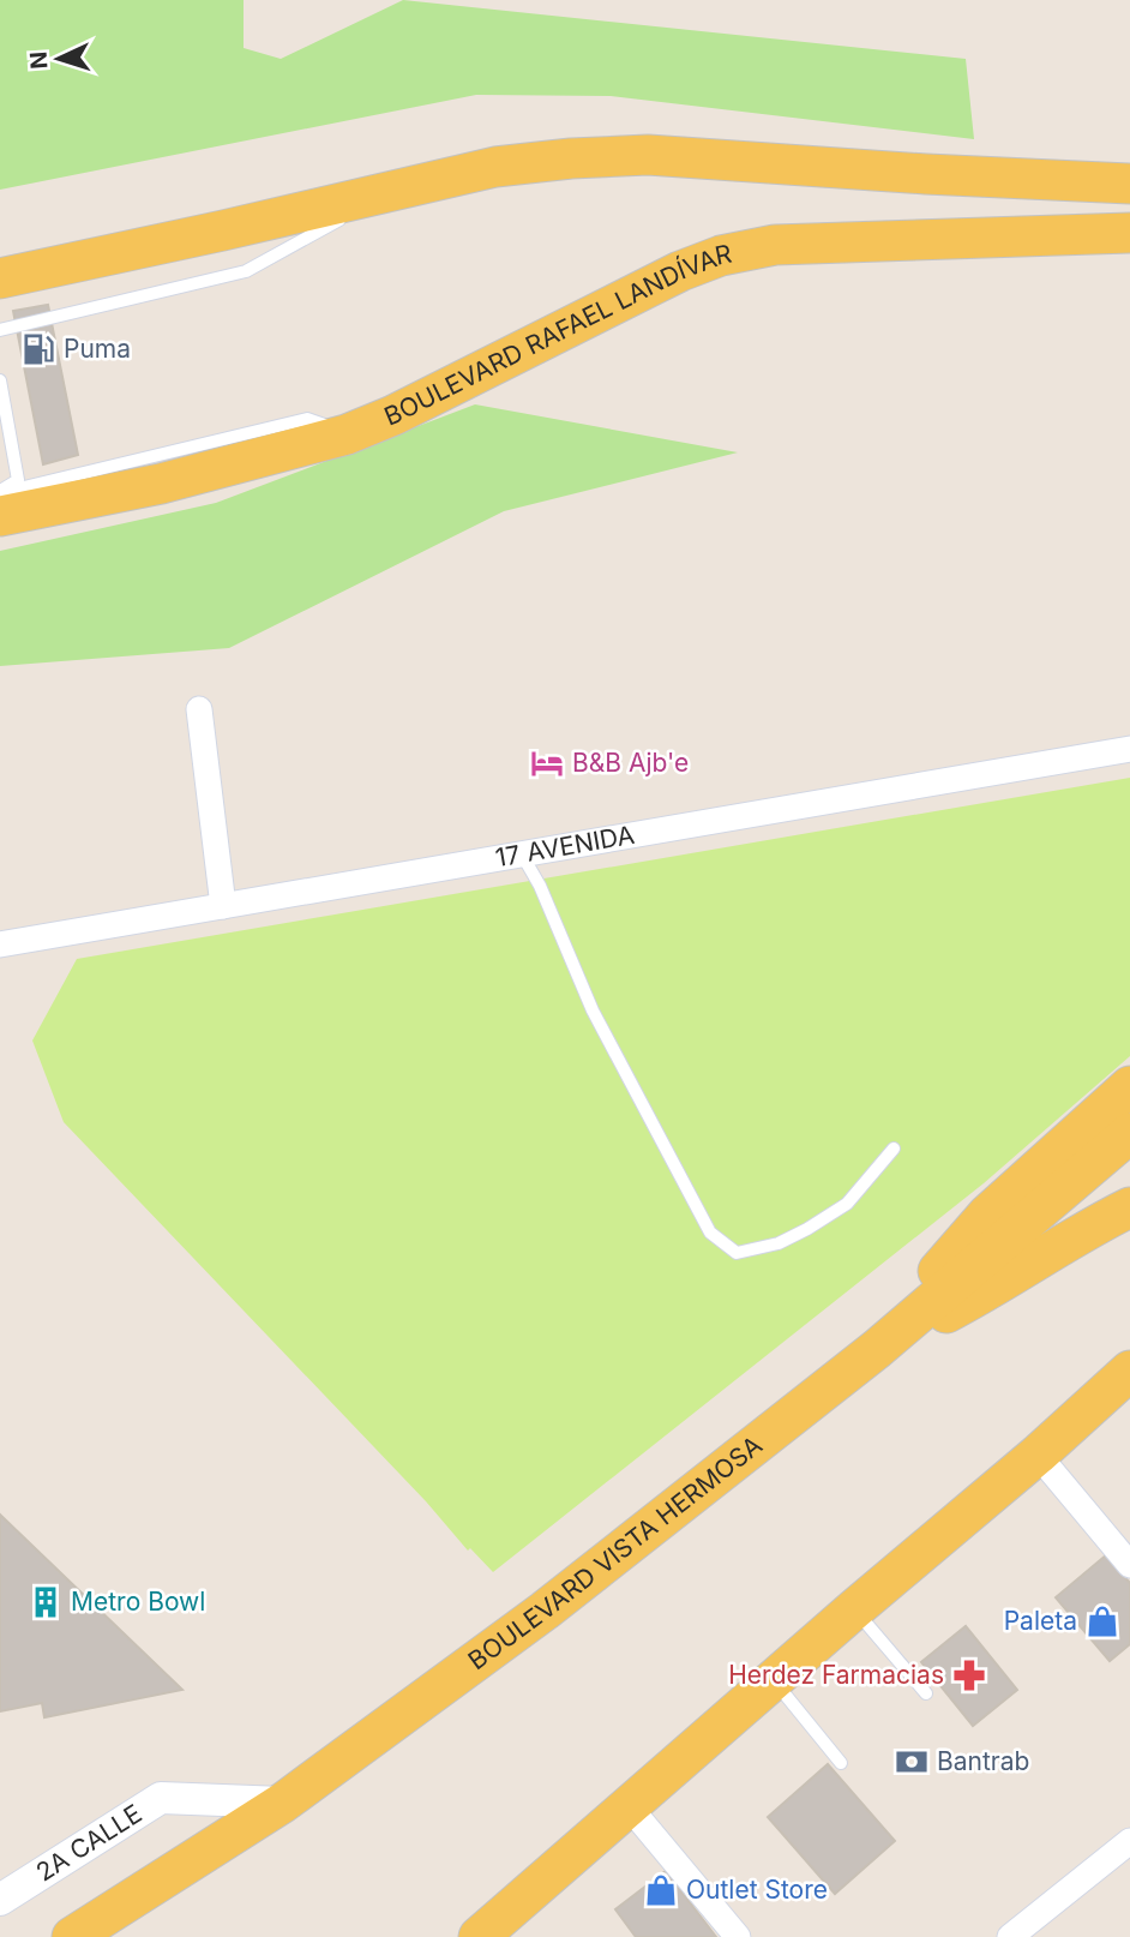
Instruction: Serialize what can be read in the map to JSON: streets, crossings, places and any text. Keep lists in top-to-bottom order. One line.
{"streets":{"main road":["BOULEVARD RAFAEL LANDÍVAR","BOULEVARD VISTA HERMOSA"],"street":["17 AVENIDA","2A CALLE"]},"crossings":[["BOULEVARD VISTA HERMOSA","2A CALLE"]],"places":{"fuel station":["Puma"],"hotel":["B&B Ajb'e"],"building":["Metro Bowl"],"shop":["Paleta","Outlet Store"],"pharmacy":["Herdez Farmacias"],"bank":["Bantrab"]},"north":"left"}
